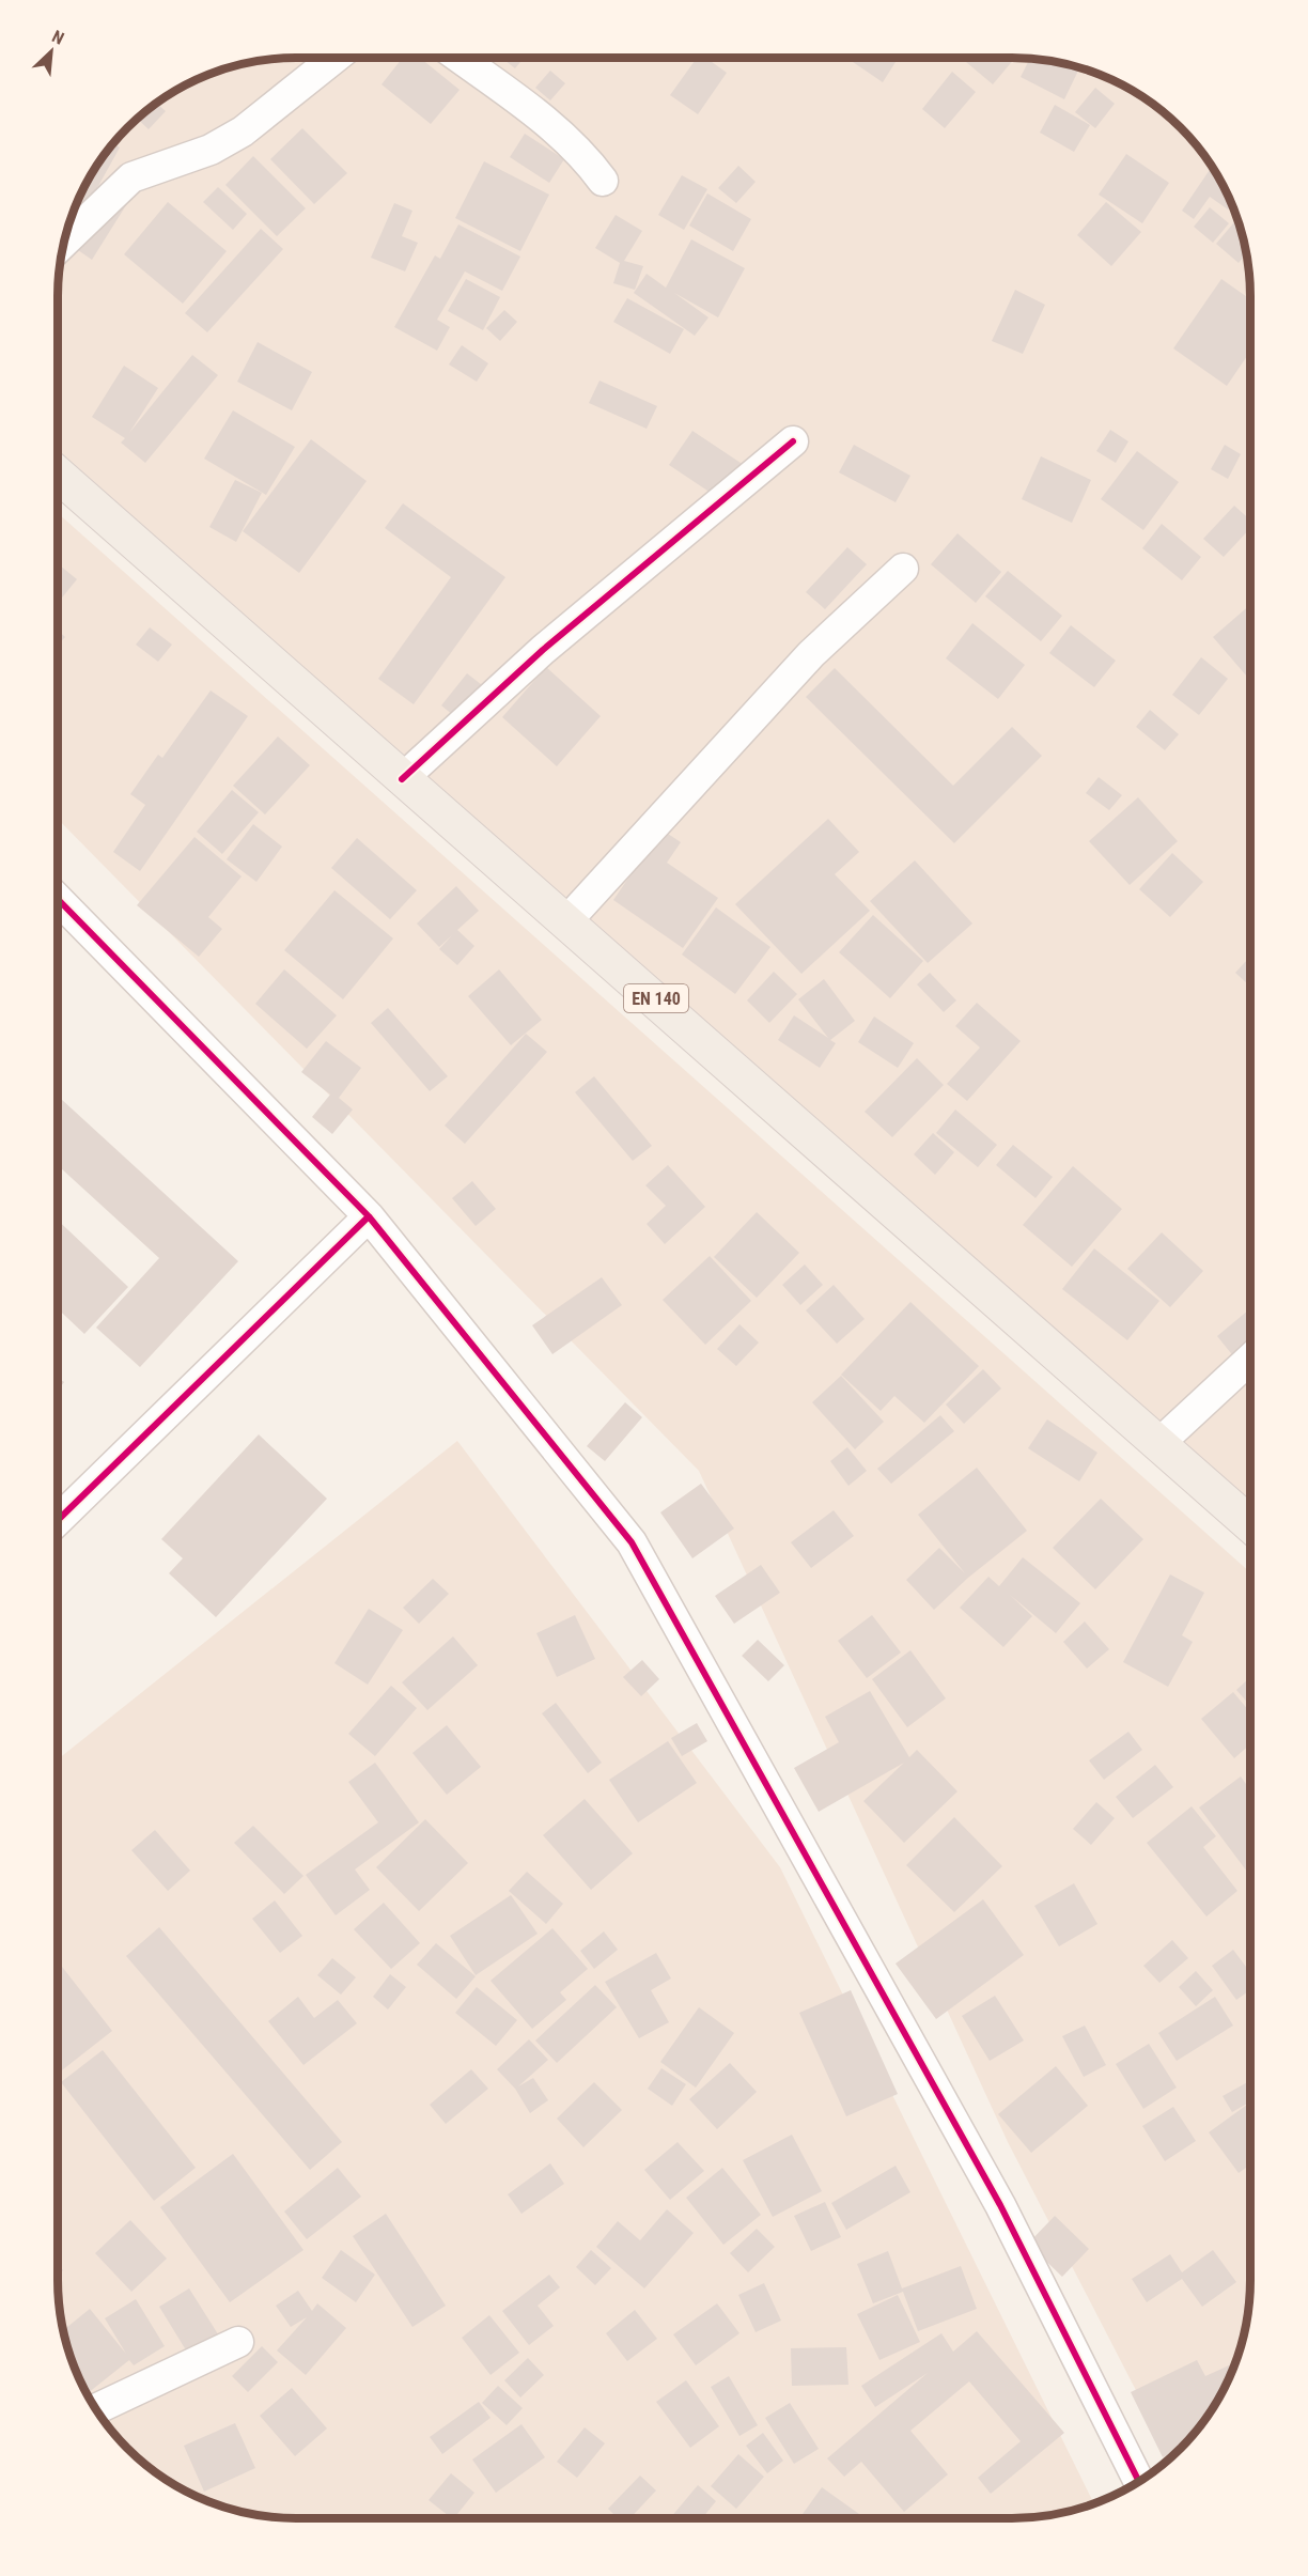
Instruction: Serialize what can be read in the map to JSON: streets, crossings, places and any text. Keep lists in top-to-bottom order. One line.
{"streets":{"main road":["EN 140"]},"north":"top right"}
